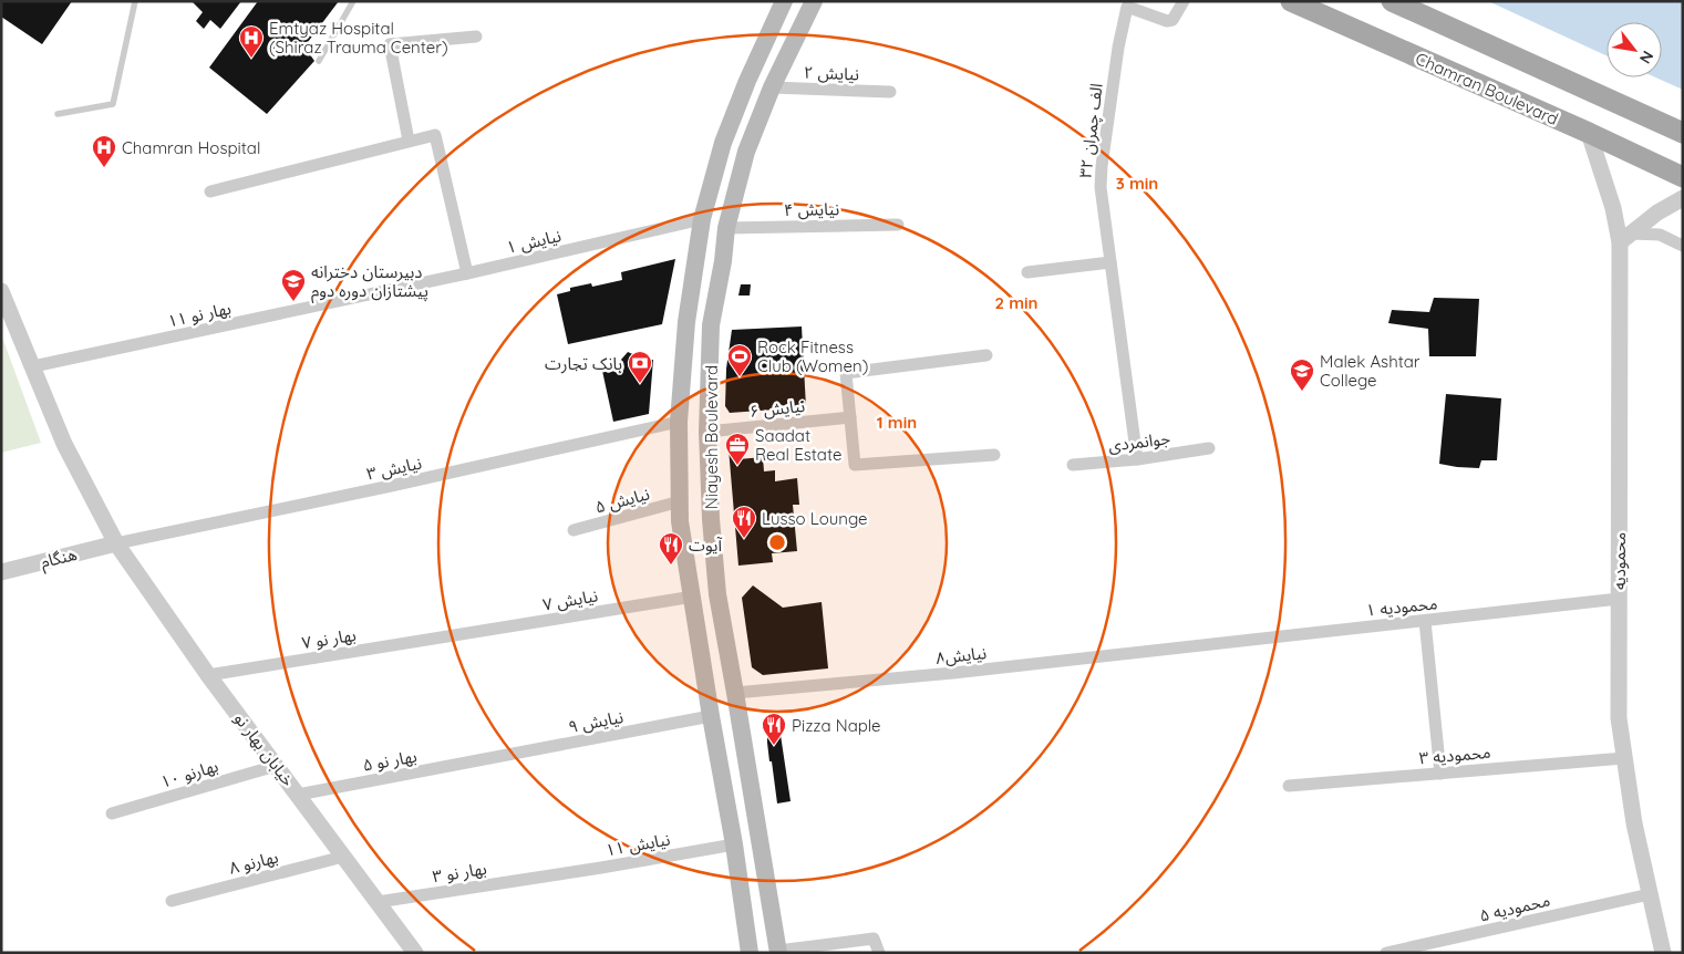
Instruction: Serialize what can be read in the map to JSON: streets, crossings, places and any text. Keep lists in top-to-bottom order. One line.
{"streets":{"main road":["Chamran Boulevard","Niayesh Boulevard"],"street":["نیایش ۲","۳۲ الف چمران","نیایش ۴","نیایش ۱","۱۱ بهار نو","نیایش ۶","جوانمردی","نیایش ۳","نیایش ۵","هنگام","محمودیه","نیایش ۷","۱ محمودیه","۷ بهار نو","نیایش۸","نیایش ۹","خیابان بهار نو","۳ محمودیه","۵ بهار نو","۱۰ بهارنو","نیایش ۱۱","۸ بهارنو","۳ بهار نو","۵ محمودیه"]},"crossings":[["نیایش ۲","Niayesh Boulevard"],["Chamran Boulevard","محمودیه"],["۳۲ الف چمران","جوانمردی"],["نیایش ۴","Niayesh Boulevard"],["نیایش ۱","۱۱ بهار نو"],["نیایش ۱","Niayesh Boulevard"],["۱۱ بهار نو","خیابان بهار نو"],["نیایش ۶","Niayesh Boulevard"],["Niayesh Boulevard","نیایش ۳"],["Niayesh Boulevard","نیایش ۵"],["Niayesh Boulevard","نیایش ۷"],["Niayesh Boulevard","نیایش۸"],["Niayesh Boulevard","نیایش ۹"],["Niayesh Boulevard","نیایش ۱۱"],["نیایش ۳","هنگام"],["نیایش ۳","خیابان بهار نو"],["هنگام","خیابان بهار نو"],["محمودیه","۱ محمودیه"],["محمودیه","۳ محمودیه"],["محمودیه","۵ محمودیه"],["نیایش ۷","۷ بهار نو"],["۱ محمودیه","نیایش۸"],["۷ بهار نو","خیابان بهار نو"],["نیایش ۹","۵ بهار نو"],["خیابان بهار نو","۵ بهار نو"],["خیابان بهار نو","۱۰ بهارنو"],["خیابان بهار نو","۸ بهارنو"],["خیابان بهار نو","۳ بهار نو"],["نیایش ۱۱","۳ بهار نو"]],"places":{"hospital":["Emtyaz Hospital (Shiraz Trauma Center)","Chamran Hospital"],"school or university":["دبیرستان دخترانه پیشتازان دوره دوم","Malek Ashtar College"],"sports":["Rock Fitness Club (Women)"],"bank":["بانک تجارت"],"office":["Saadat Real Estate"],"restaurant":["Lusso Lounge","آیوت","Pizza Naple"]},"north":"bottom right","rings":["3 min","2 min","1 min"]}
